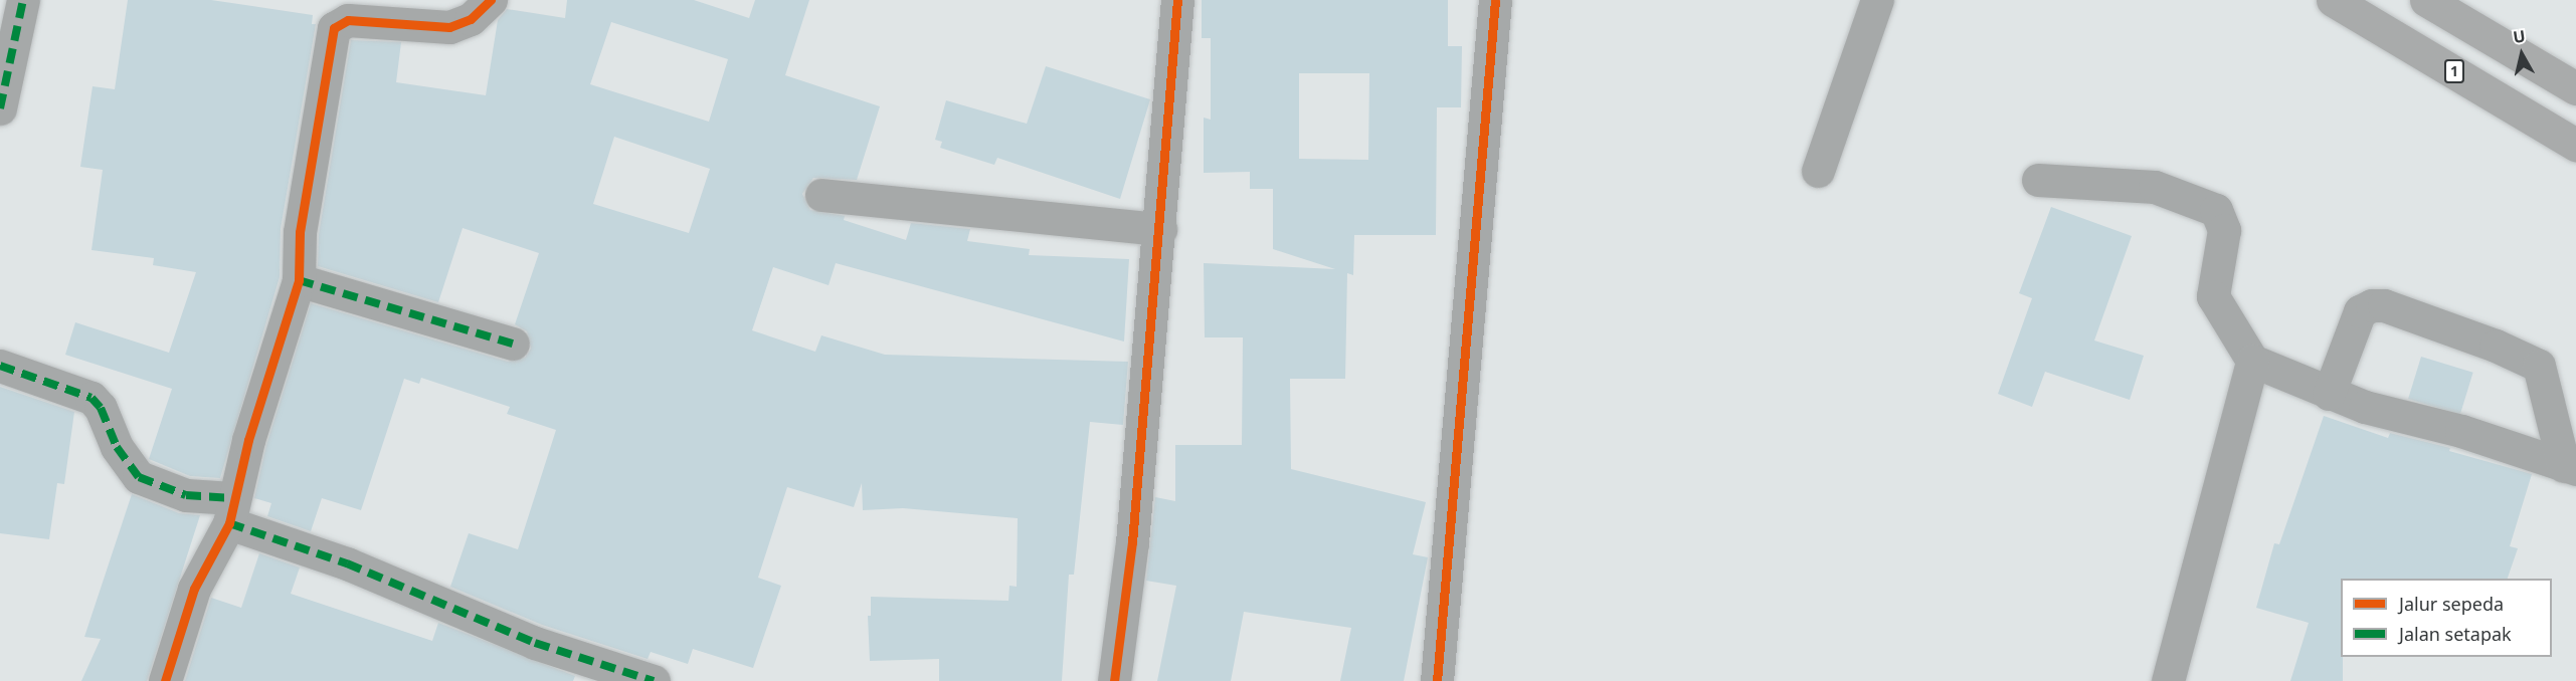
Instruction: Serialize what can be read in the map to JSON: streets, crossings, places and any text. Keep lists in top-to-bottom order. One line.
{"streets":{"main road":["1"]},"legend":["Jalur sepeda","Jalan setapak"],"north":"top"}
